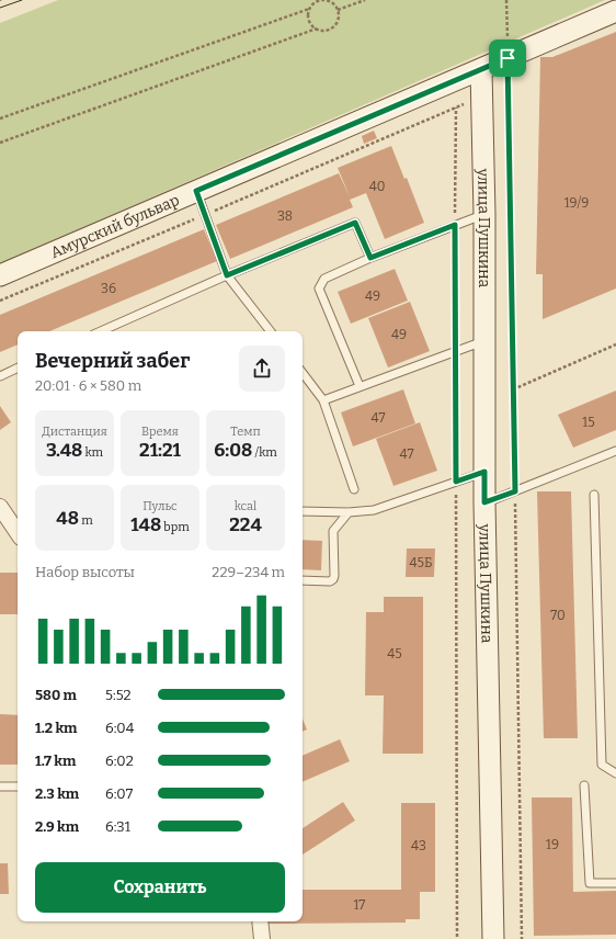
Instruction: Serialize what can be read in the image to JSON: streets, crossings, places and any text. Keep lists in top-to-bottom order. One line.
{"streets":{"street":["Амурский бульвар","улица Пушкина"]},"crossings":[["Амурский бульвар","улица Пушкина"]],"house_numbers":["40","19/9","38","36","49","49","47","15","47","45Б","70","45","19","43","17"],"page":{"heading":["Вечерний забег","20:01 · 6 × 580 m"],"stats":[["Дистанция","3.48 km"],["Время","21:21"],["Темп","6:08 /km"],["48 m"],["Пульс","148 bpm"],["kcal","224"]],"chart":["Набор высоты","229–234 m"],"list":[{"name":"580 m","note":"5:52"},{"name":"1.2 km","note":"6:04"},{"name":"1.7 km","note":"6:02"},{"name":"2.3 km","note":"6:07"},{"name":"2.9 km","note":"6:31"}],"buttons":"Сохранить"}}
